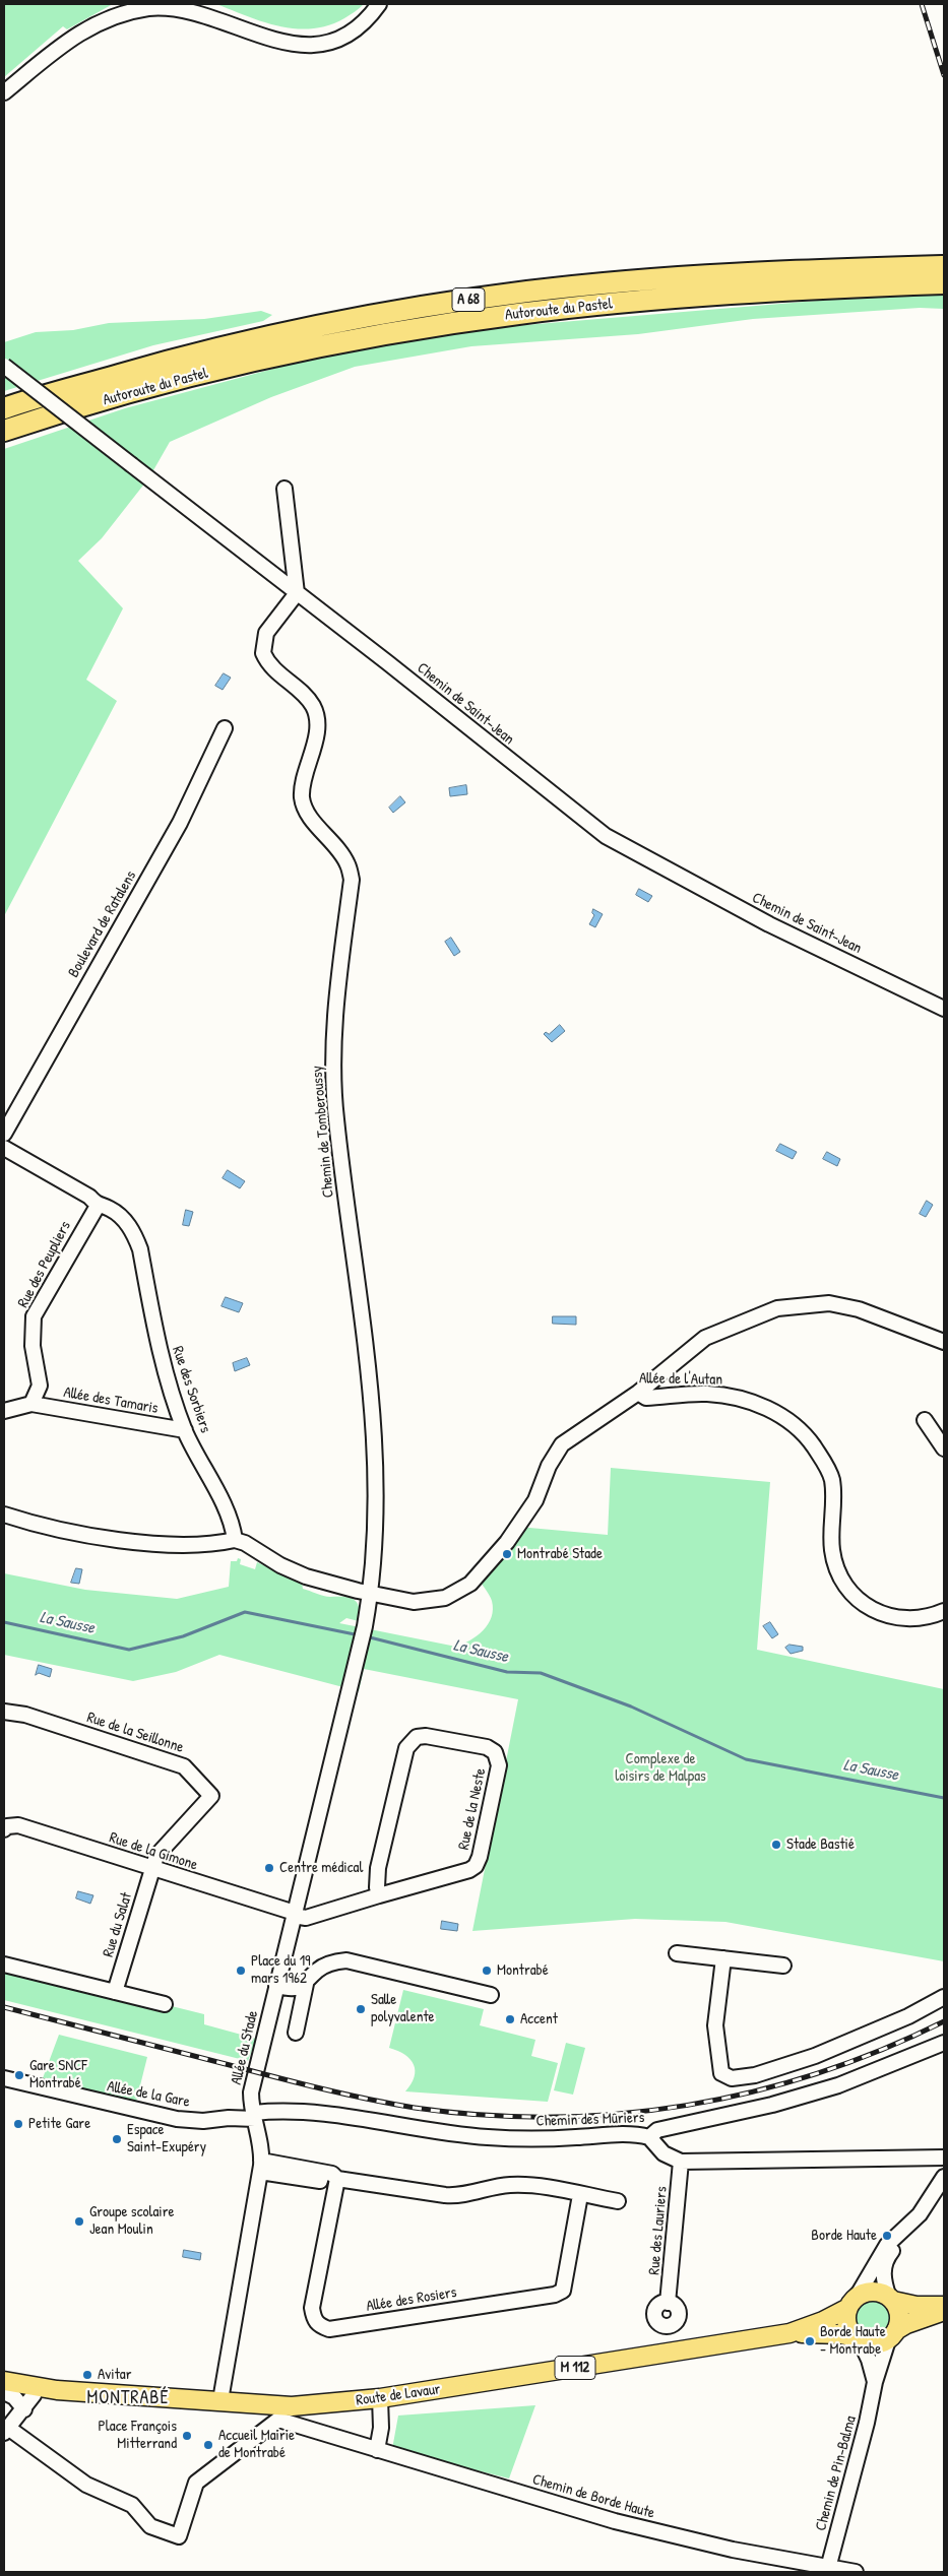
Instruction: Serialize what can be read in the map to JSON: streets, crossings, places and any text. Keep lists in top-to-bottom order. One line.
{"streets":{"highway":["A 68","Autoroute du Pastel"],"main road":["M 112","Route de Lavaur"],"street":["Chemin de Saint-Jean","Boulevard de Ratalens","Chemin de Tomberoussy","Rue des Peupliers","Allée de l'Autan","Rue des Sorbiers","Allée des Tamaris","Rue de la Seillonne","Rue de la Neste","Rue de la Gimone","Rue du Salat","Allée du Stade","Allée de la Gare","Chemin des Mûriers","Rue des Lauriers","Allée des Rosiers","Chemin de Pin-Balma","Chemin de Borde Haute"]},"crossings":[["Chemin de Saint-Jean","Chemin de Tomberoussy"],["Chemin de Tomberoussy","Allée de l'Autan"],["Chemin de Tomberoussy","Allée du Stade"],["Rue des Peupliers","Rue des Sorbiers"],["Rue des Peupliers","Allée des Tamaris"],["Allée de l'Autan","Allée du Stade"],["Rue des Sorbiers","Allée des Tamaris"],["Rue de la Seillonne","Rue de la Gimone"],["Rue de la Seillonne","Rue du Salat"],["Rue de la Neste","Rue de la Gimone"],["Rue de la Neste","Allée du Stade"],["Rue de la Gimone","Rue du Salat"],["Rue de la Gimone","Allée du Stade"],["Allée du Stade","Allée de la Gare"],["Allée du Stade","Chemin des Mûriers"],["Allée du Stade","Route de Lavaur"],["Allée de la Gare","Chemin des Mûriers"],["Route de Lavaur","Chemin de Pin-Balma"],["Chemin de Pin-Balma","Chemin de Borde Haute"]],"districts":["MONTRABÉ"],"water":["La Sausse"],"parks":["Complexe de loisirs de Malpas"],"places":["Montrabé Stade","Stade Bastié","Centre médical","Place du 19 mars 1962","Montrabé","Salle polyvalente","Accent","Gare SNCF Montrabé","Petite Gare","Espace Saint-Exupéry","Groupe scolaire Jean Moulin","Borde Haute","Borde Haute - Montrabe","Avitar","Place François Mitterrand","Accueil Mairie de Montrabé"]}
